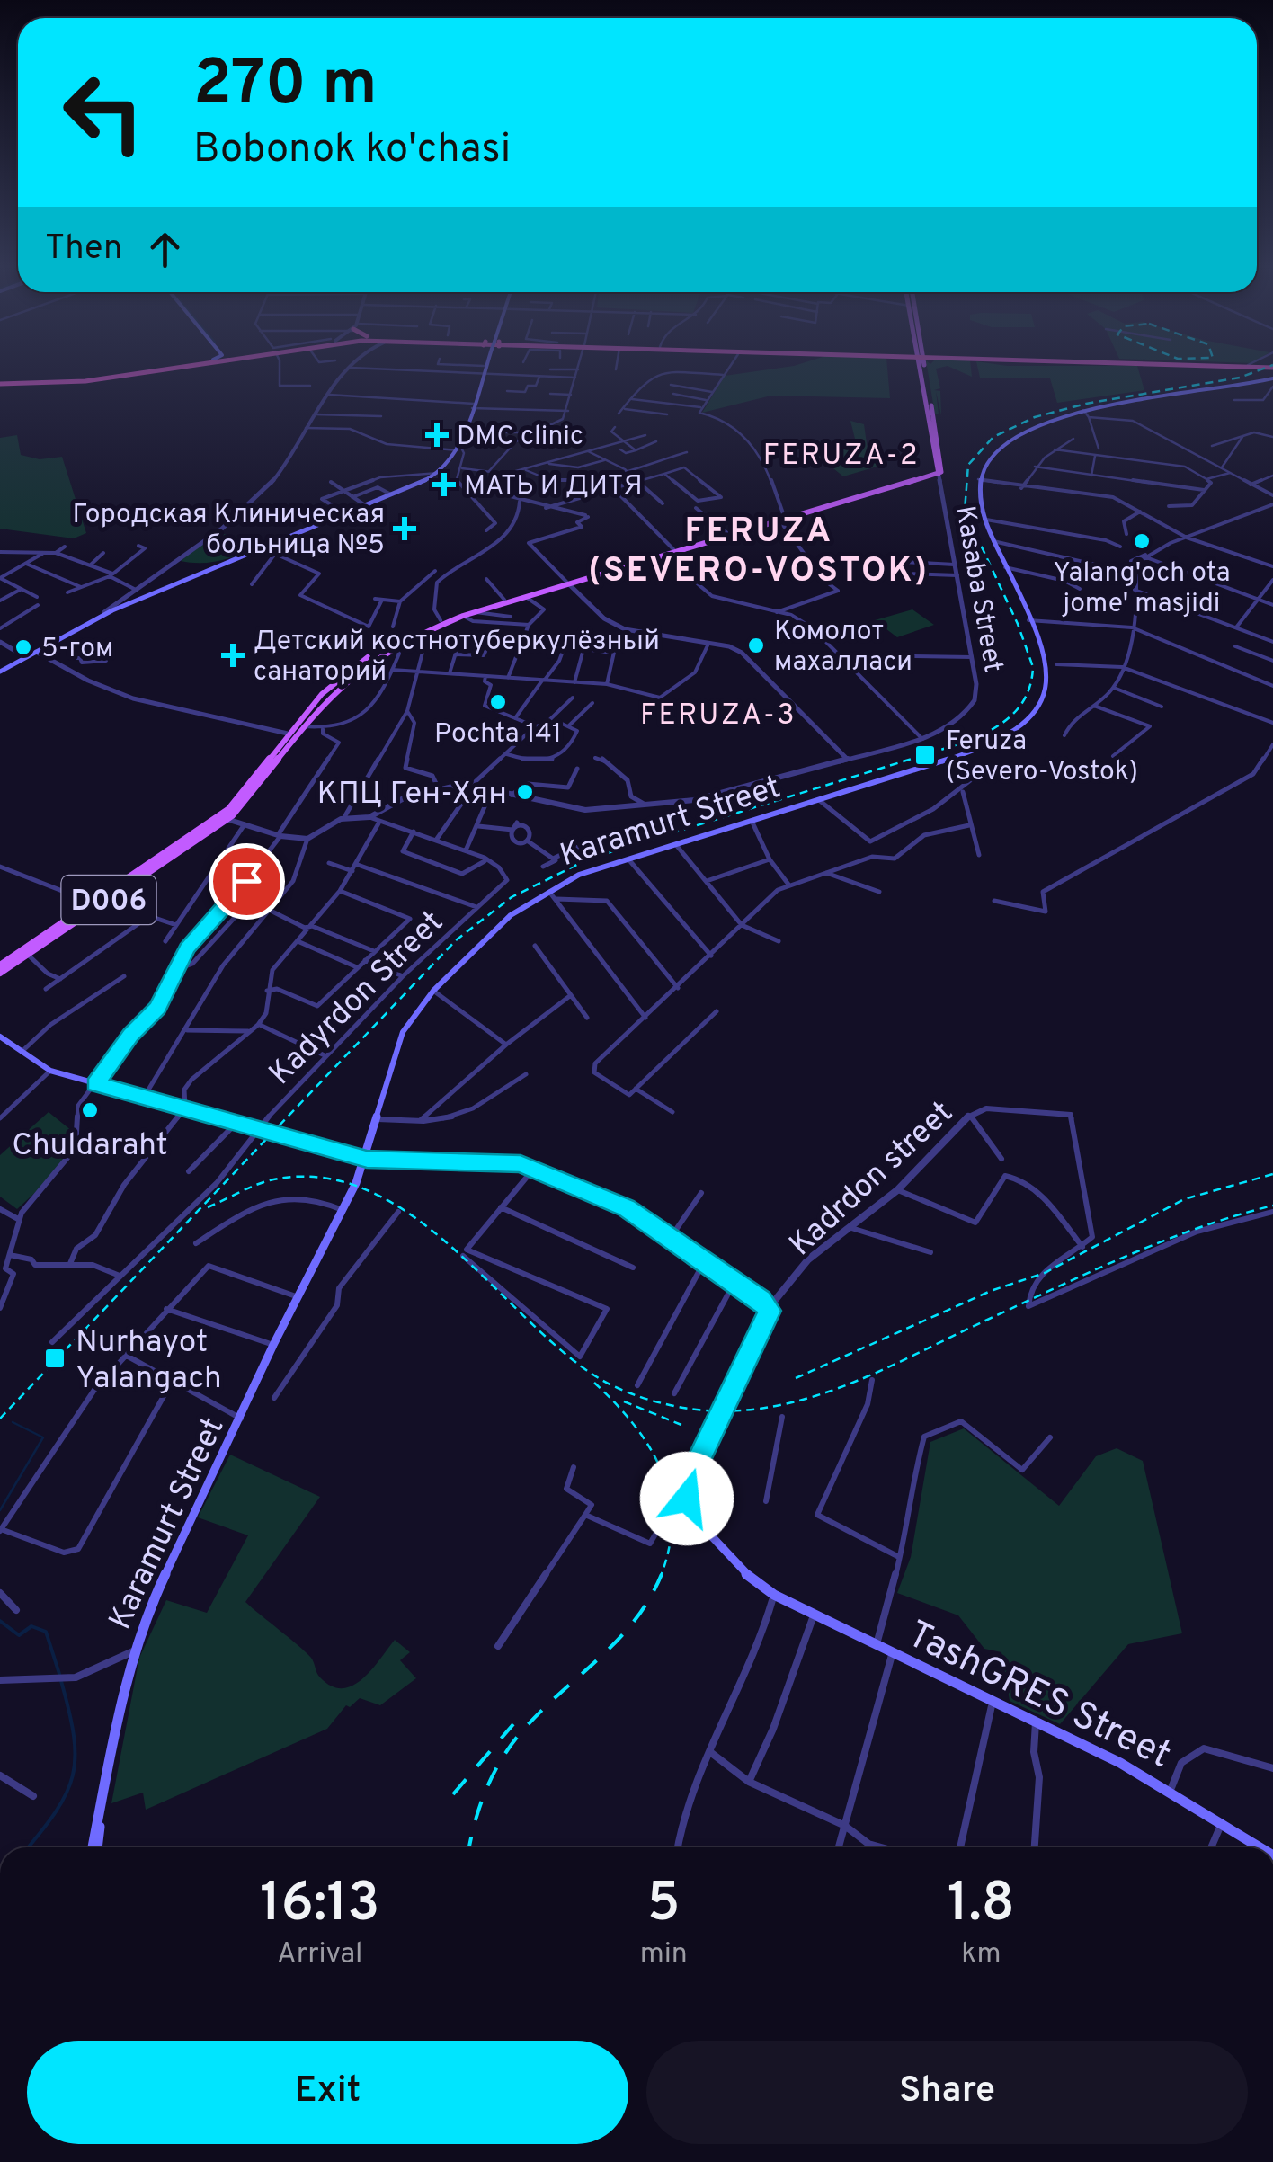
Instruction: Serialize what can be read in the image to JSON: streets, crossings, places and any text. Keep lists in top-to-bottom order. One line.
{"streets":{"main road":["Karamurt Street","D006","TashGRES Street"],"street":["Kasaba Street","Kadyrdon Street","Kadrdon street"]},"crossings":[["Kasaba Street","D006"]],"districts":["FERUZA-2","FERUZA (SEVERO-VOSTOK)","FERUZA-3"],"places":{"health":["DMC clinic","МАТЬ И ДИТЯ","Городская Клиническая больница №5","Детский костнотуберкулёзный санаторий"],"other":["Yalang'och ota jome' masjidi","Комолот махалласи","5-гом","Pochta 141","КПЦ Ген-Хян","Chuldaraht"],"transit":["Feruza (Severo-Vostok)","Nurhayot Yalangach"]},"page":{"turn":["270 m","Bobonok ko'chasi"],"then":"Then","eta":["16:13","Arrival","5","min","1.8","km"],"buttons":["Exit","Share"]}}
